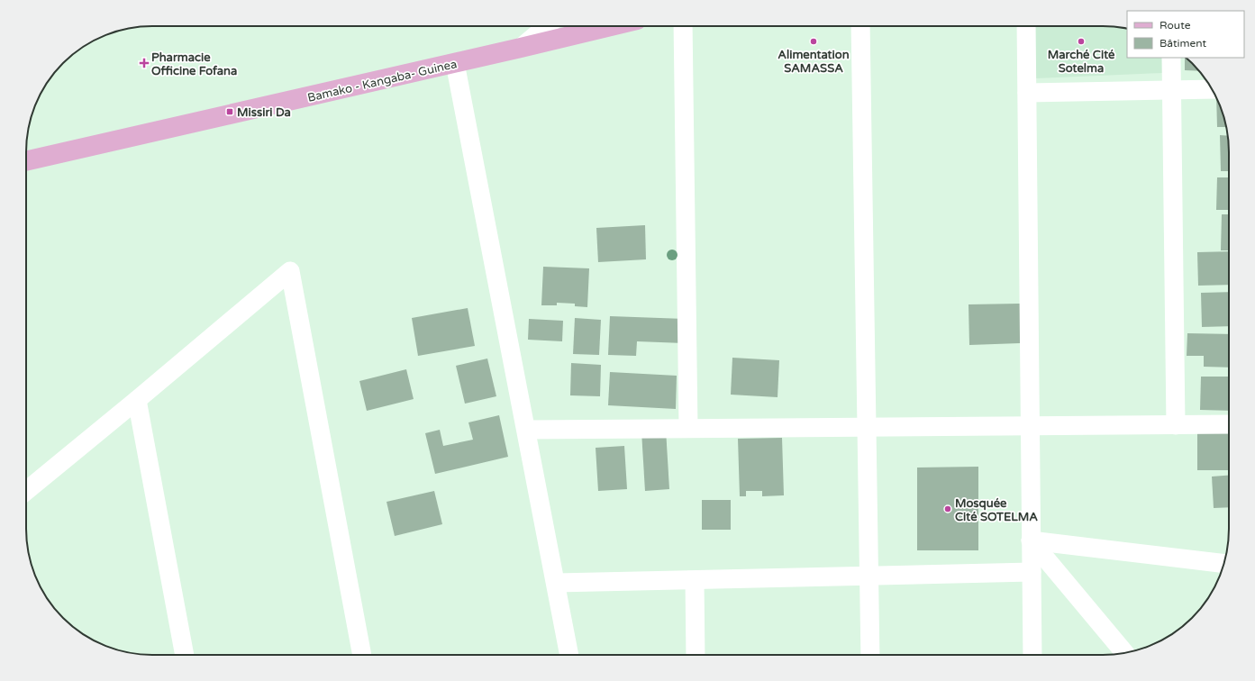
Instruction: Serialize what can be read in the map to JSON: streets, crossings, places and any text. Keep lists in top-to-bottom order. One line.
{"streets":{"main road":["Bamako - Kangaba- Guinea"]},"places":{"other":["Alimentation SAMASSA","Marché Cité Sotelma","Mosquée Cité SOTELMA"],"health":["Pharmacie Officine Fofana"],"transit":["Missiri Da"]},"legend":["Route","Bâtiment"]}
